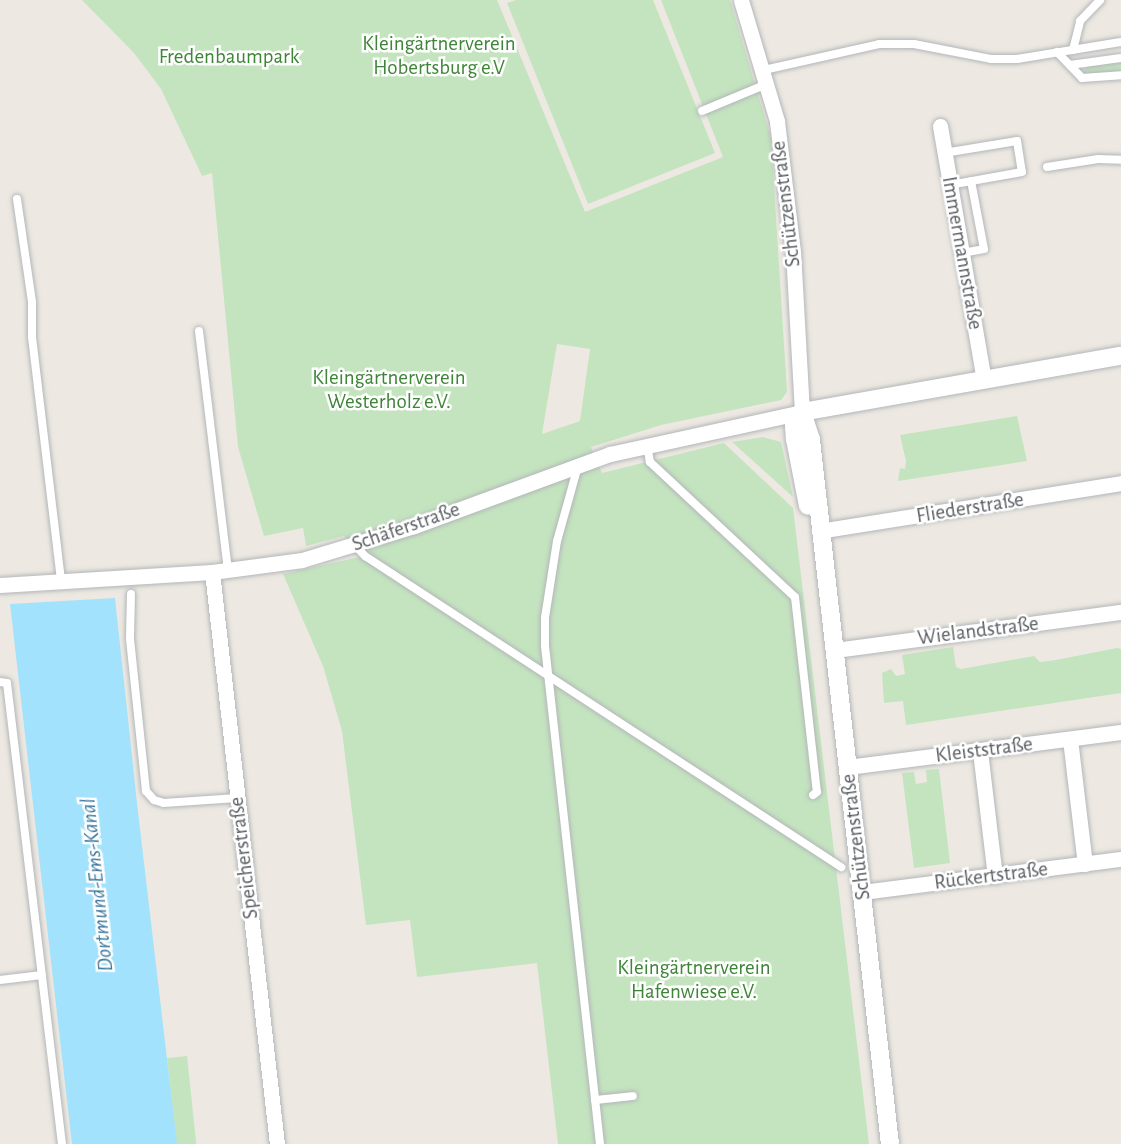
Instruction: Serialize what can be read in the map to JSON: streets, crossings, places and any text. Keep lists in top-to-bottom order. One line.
{"streets":{"street":["Schützenstraße","Immermannstraße","Fliederstraße","Schäferstraße","Wielandstraße","Kleiststraße","Speicherstraße","Rückertstraße"]},"crossings":[["Schützenstraße","Fliederstraße"],["Schützenstraße","Schäferstraße"],["Schützenstraße","Wielandstraße"],["Schützenstraße","Kleiststraße"],["Schützenstraße","Rückertstraße"],["Schäferstraße","Speicherstraße"]],"water":["Dortmund-Ems-Kanal"],"parks":["Kleingärtnerverein Hobertsburg e.V","Fredenbaumpark","Kleingärtnerverein Westerholz e.V.","Kleingärtnerverein Hafenwiese e.V."]}
